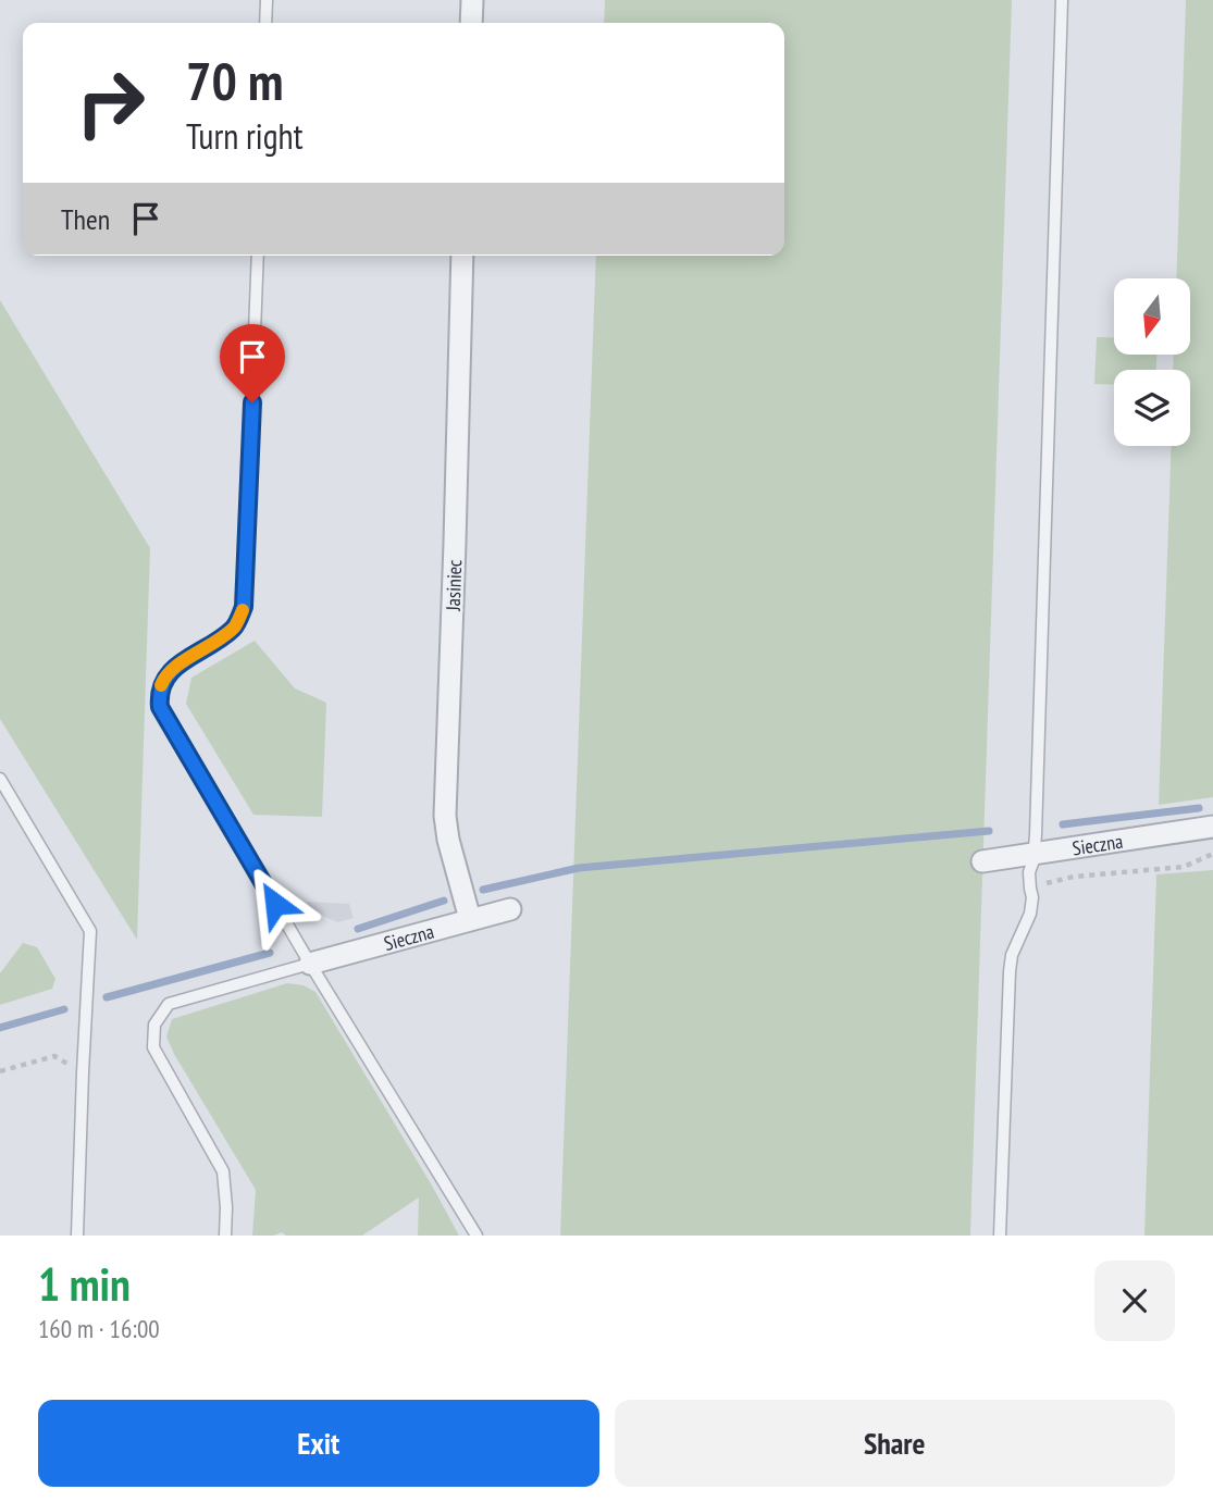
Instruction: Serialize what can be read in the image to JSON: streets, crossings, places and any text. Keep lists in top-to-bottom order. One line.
{"streets":{"street":["Jasiniec","Sieczna"]},"crossings":[["Jasiniec","Sieczna"]],"north":"bottom","page":{"turn":["70 m","Turn right"],"then":"Then","heading":["1 min","160 m · 16:00"],"buttons":["Exit","Share"]}}
